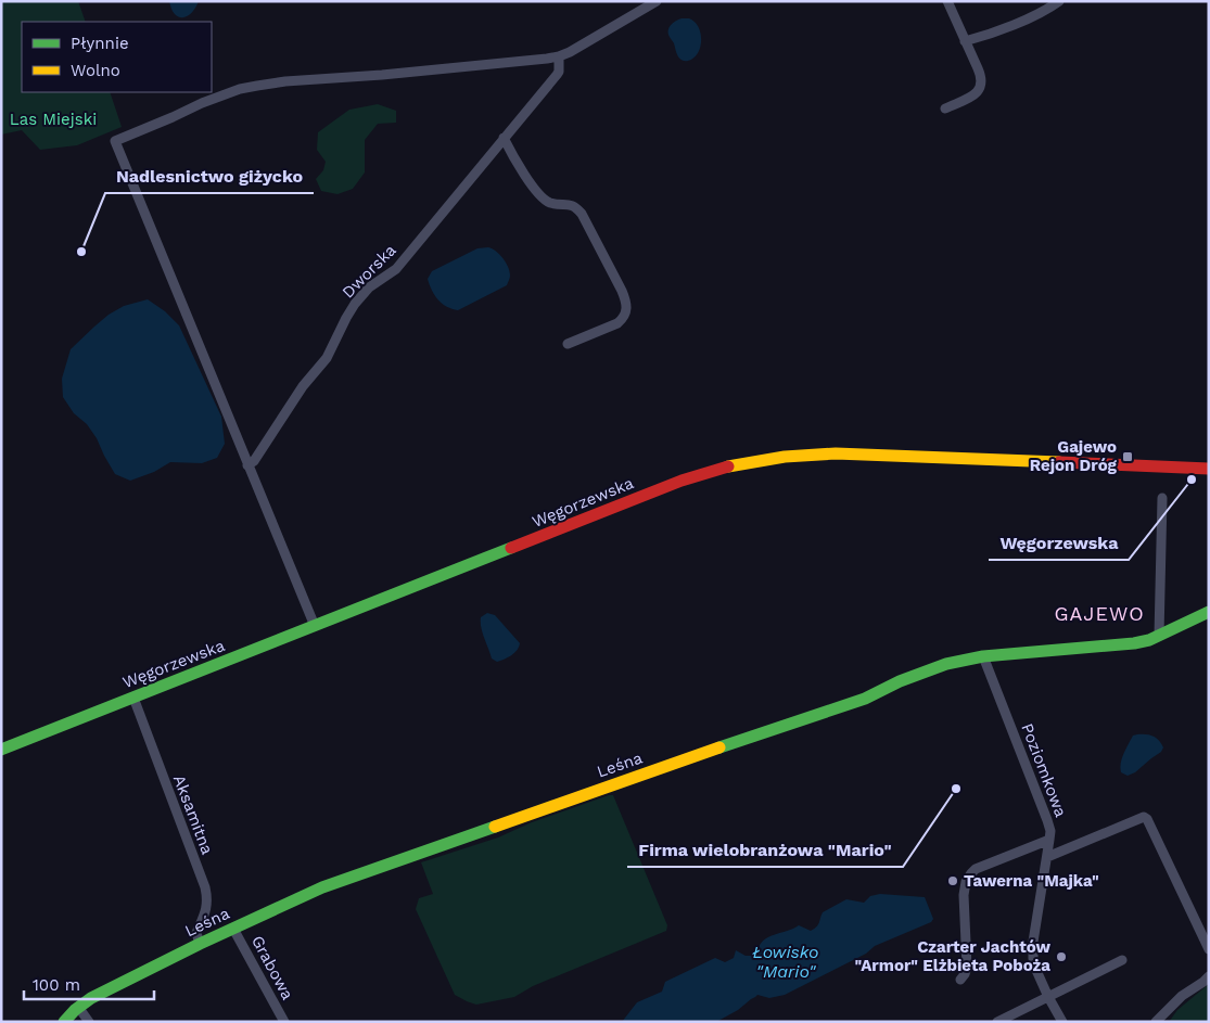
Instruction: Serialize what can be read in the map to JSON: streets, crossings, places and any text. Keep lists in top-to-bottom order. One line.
{"streets":{"main road":["Węgorzewska","Leśna"],"street":["Dworska","Poziomkowa","Aksamitna","Grabowa"]},"crossings":[["Węgorzewska","Aksamitna"],["Leśna","Poziomkowa"],["Leśna","Aksamitna"],["Leśna","Grabowa"]],"districts":["GAJEWO"],"water":["Łowisko \"Mario\""],"parks":["Las Miejski"],"places":{"other":["Nadlesnictwo giżycko","Węgorzewska","Firma wielobranżowa \"Mario\"","Tawerna \"Majka\"","Czarter Jachtów \"Armor\" Elżbieta Poboża"],"transit":["Gajewo Rejon Dróg"]},"legend":["Płynnie","Wolno"],"scale_bar":"100 m"}
